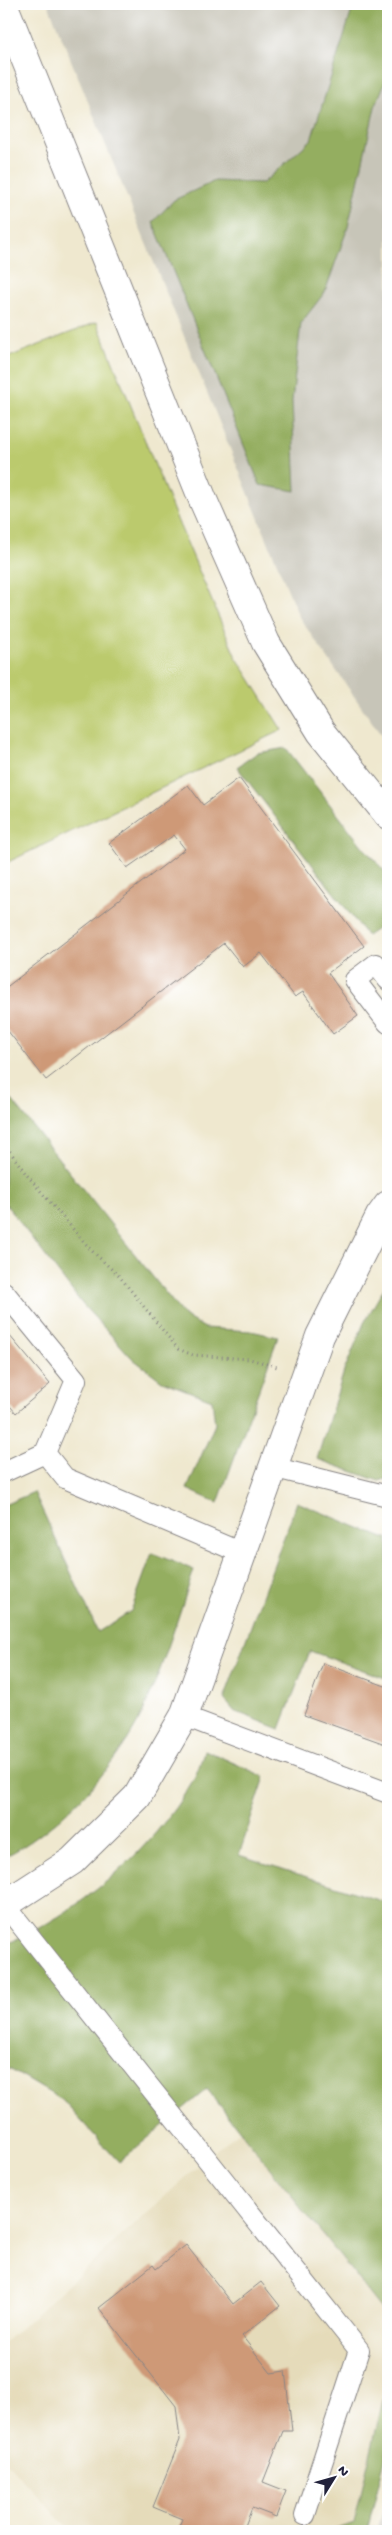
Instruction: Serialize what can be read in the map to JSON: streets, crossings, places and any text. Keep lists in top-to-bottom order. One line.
{"north":"top right"}
